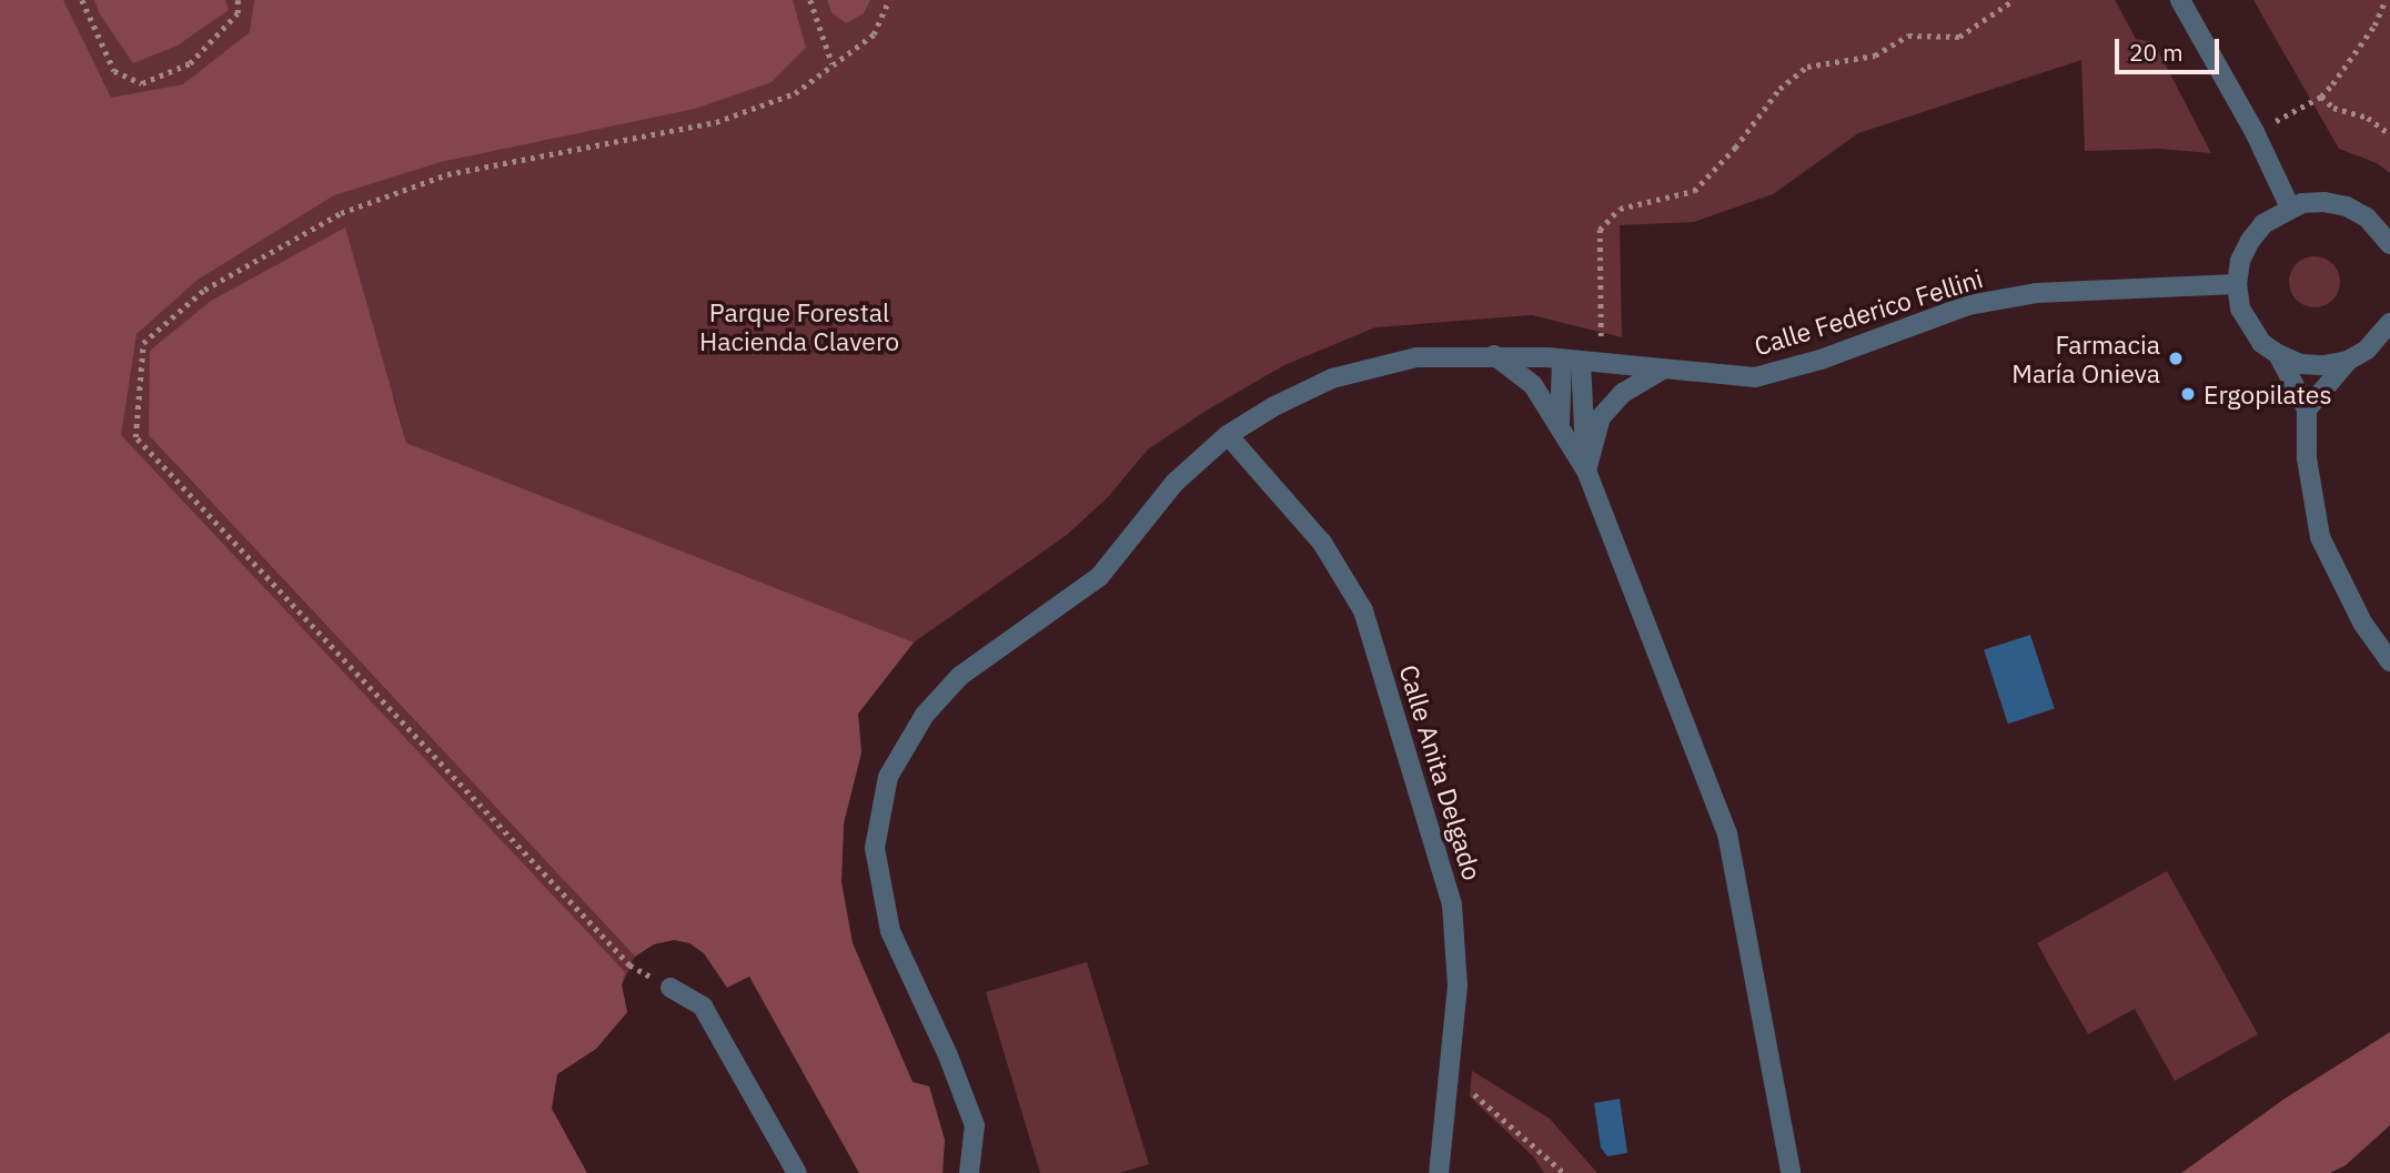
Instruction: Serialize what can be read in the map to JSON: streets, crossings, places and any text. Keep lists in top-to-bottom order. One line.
{"streets":{"street":["Calle Federico Fellini","Calle Anita Delgado"]},"crossings":[["Calle Federico Fellini","Calle Anita Delgado"]],"parks":["Parque Forestal Hacienda Clavero"],"places":["Farmacia María Onieva","Ergopilates"],"scale_bar":"20 m"}
